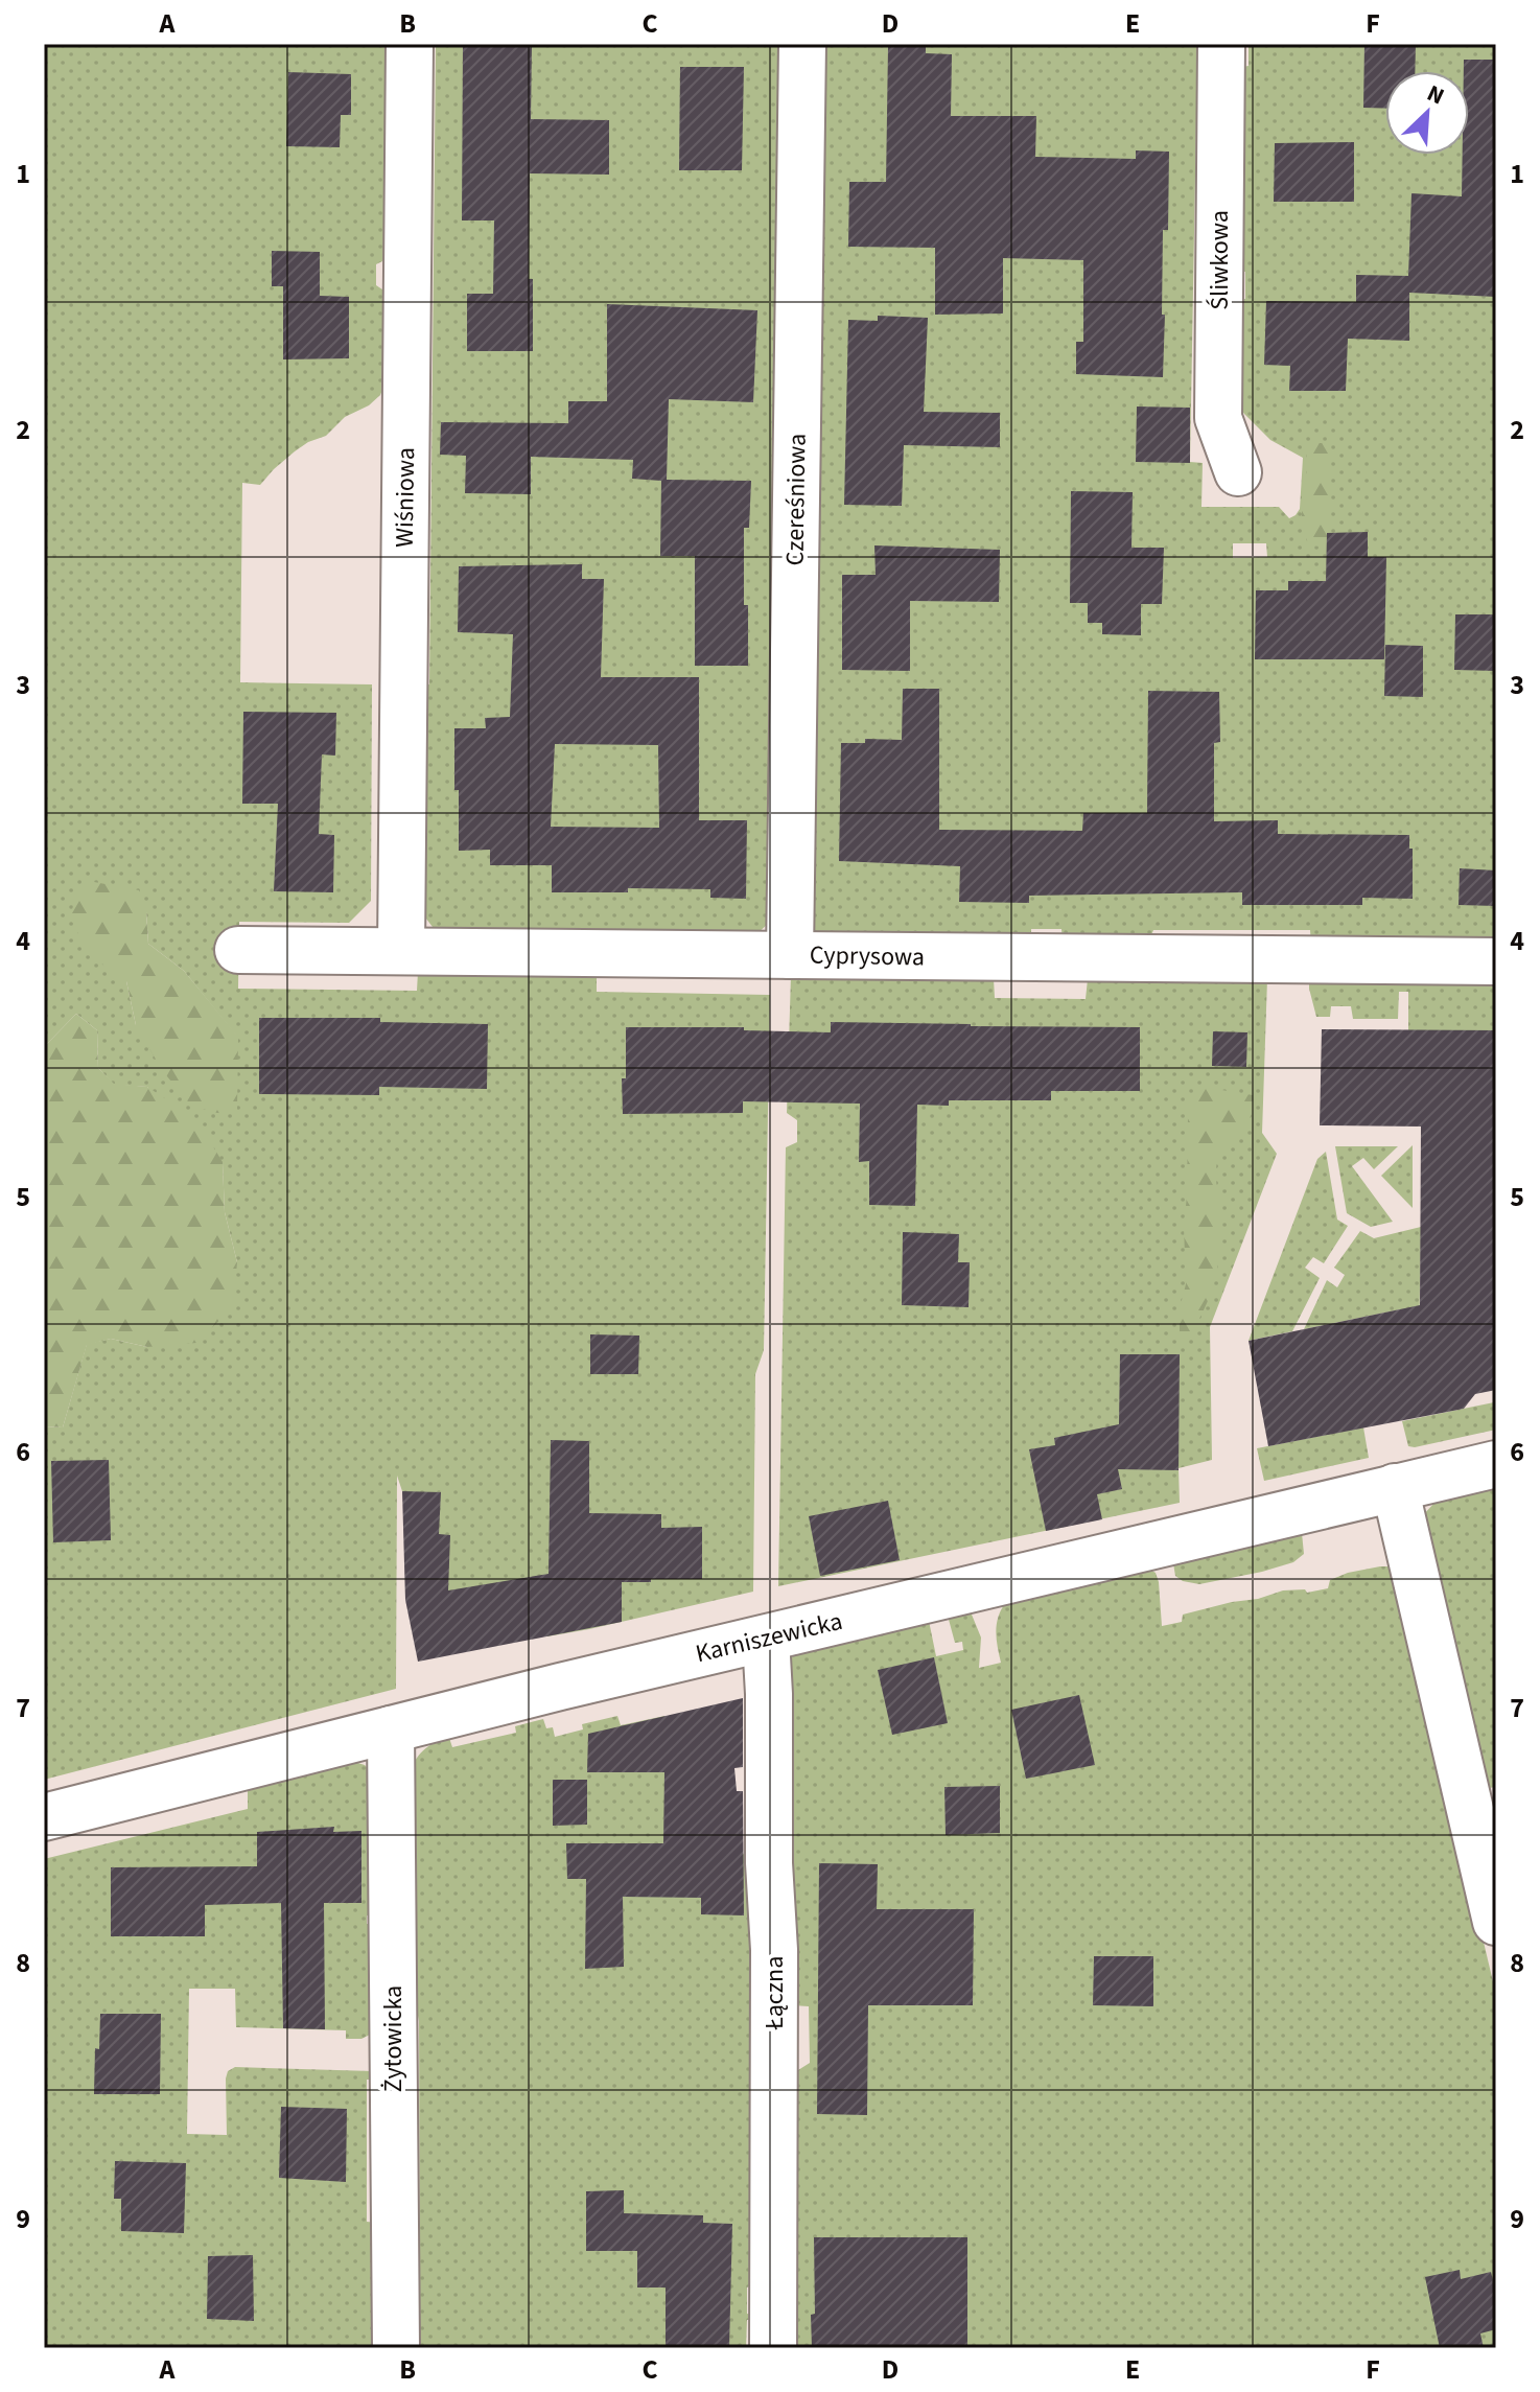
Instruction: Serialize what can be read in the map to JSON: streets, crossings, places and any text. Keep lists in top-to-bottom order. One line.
{"streets":{"street":["Śliwkowa","Wiśniowa","Czereśniowa","Cyprysowa","Karniszewicka","Łączna","Żytowicka"]},"crossings":[["Wiśniowa","Cyprysowa"],["Czereśniowa","Cyprysowa"],["Karniszewicka","Łączna"],["Karniszewicka","Żytowicka"]],"north":"top right","grid":{"columns":["A","B","C","D","E","F"],"rows":["1","2","3","4","5","6","7","8","9"]}}
